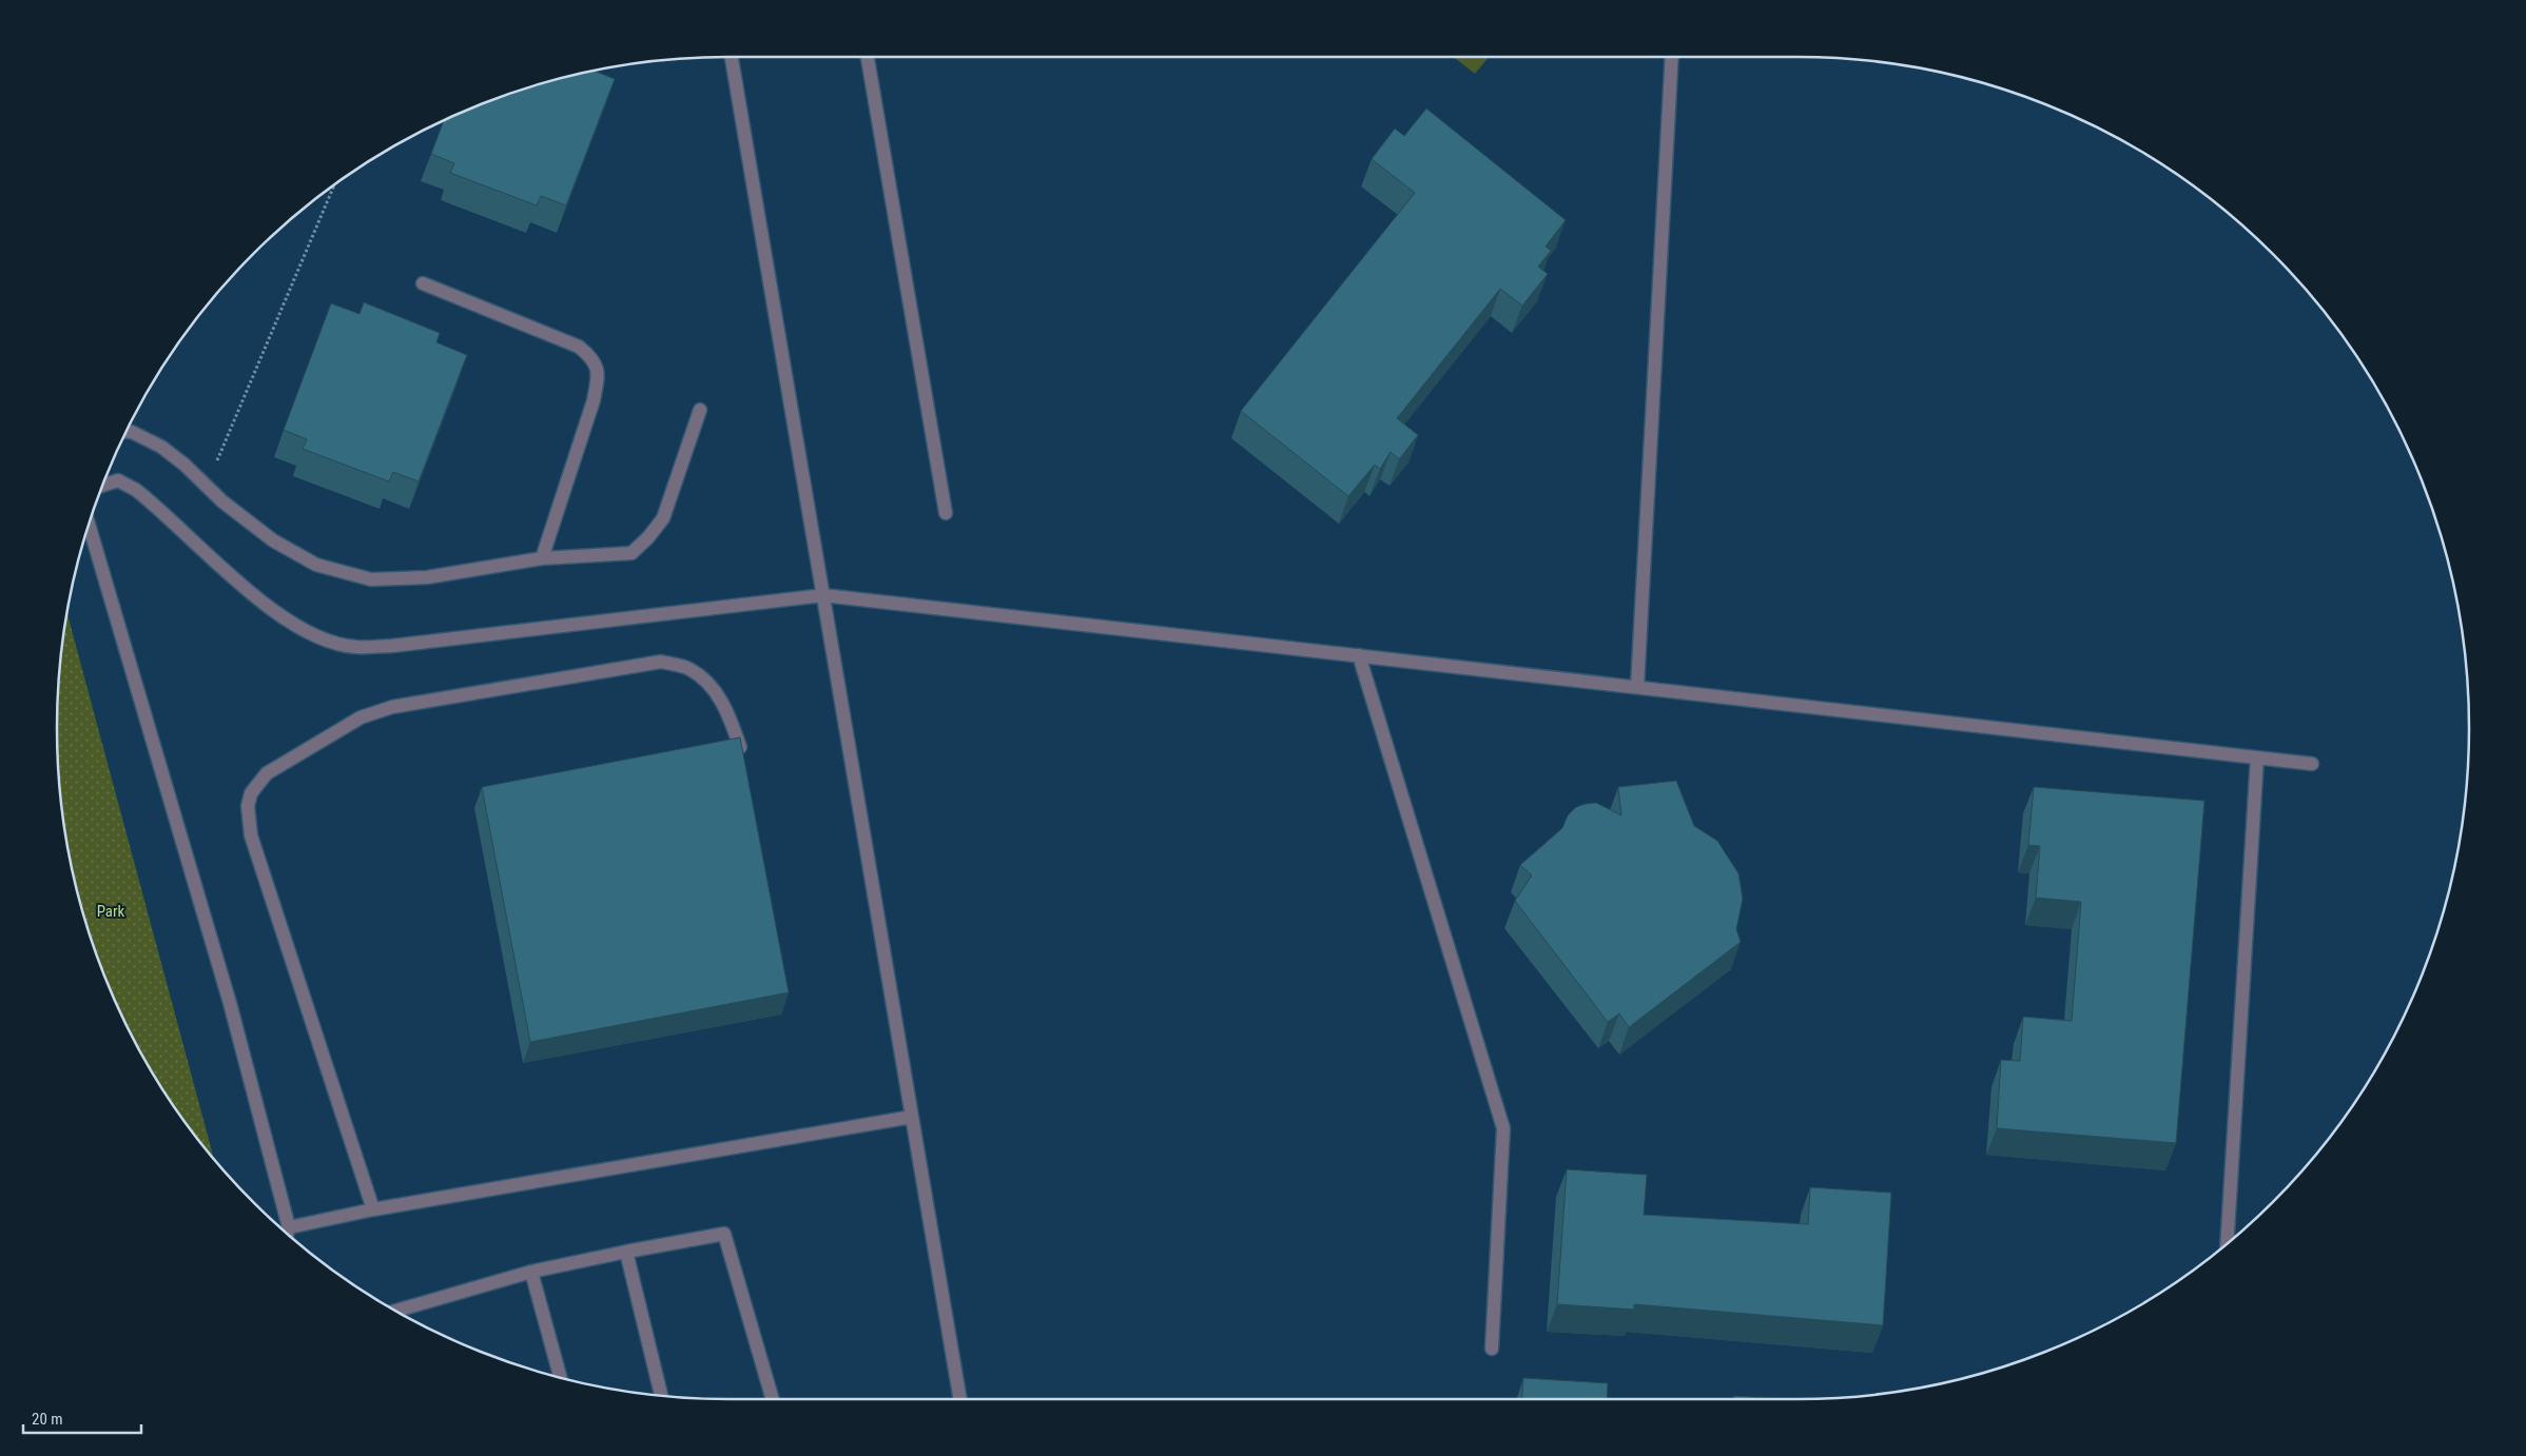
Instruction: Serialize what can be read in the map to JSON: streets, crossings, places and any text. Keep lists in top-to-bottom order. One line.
{"parks":["Park"],"scale_bar":"20 m"}
